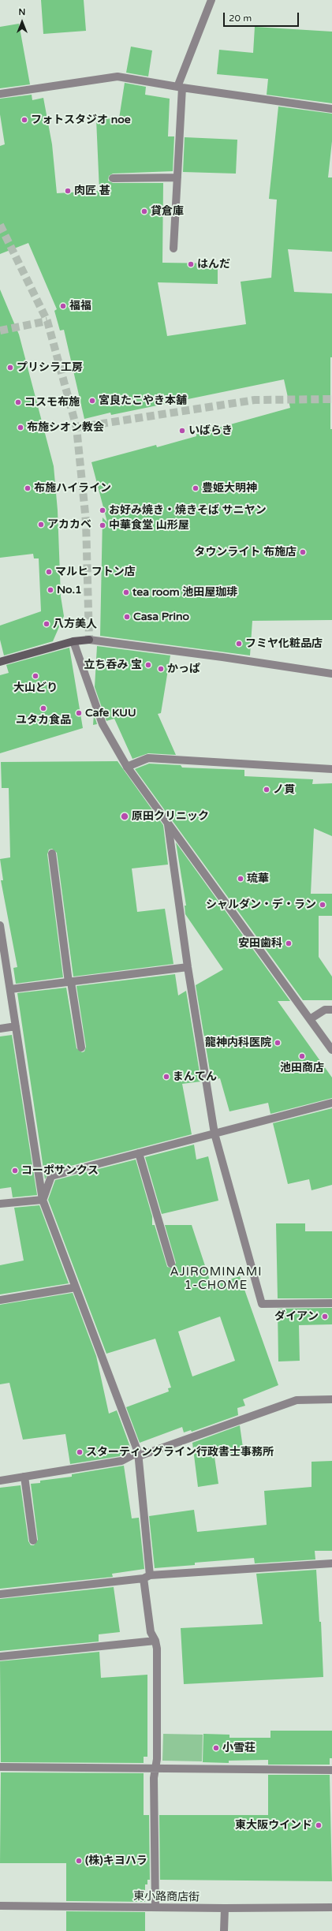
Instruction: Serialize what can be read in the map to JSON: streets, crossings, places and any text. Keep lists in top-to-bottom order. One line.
{"streets":{"street":["東小路商店街"]},"districts":["AJIROMINAMI 1-CHOME"],"places":["フォトスタジオ noe","肉匠 甚","貸倉庫","はんだ","福福","プリシラ工房","宮良たこやき本舗","コスモ布施","布施シオン教会","いばらき","布施ハイライン","豊姫大明神","お好み焼き・焼きそば サニヤン","アカカベ","中華食堂 山形屋","タウンライト 布施店","マルヒ フトン店","No.1","tea room 池田屋珈琲","Casa Prino","八方美人","フミヤ化粧品店","立ち呑み 宝","かっぱ","大山どり","ユタカ食品","Cafe KUU","ノ貫","原田クリニック","琉華","シャルダン・デ・ラン","安田歯科","龍神内科医院","池田商店","まんてん","コーポサンクス","ダイアン","スターティングライン行政書士事務所","小雪荘","東大阪ウインド","(株)キヨハラ"],"scale_bar":"20 m","north":"top"}
